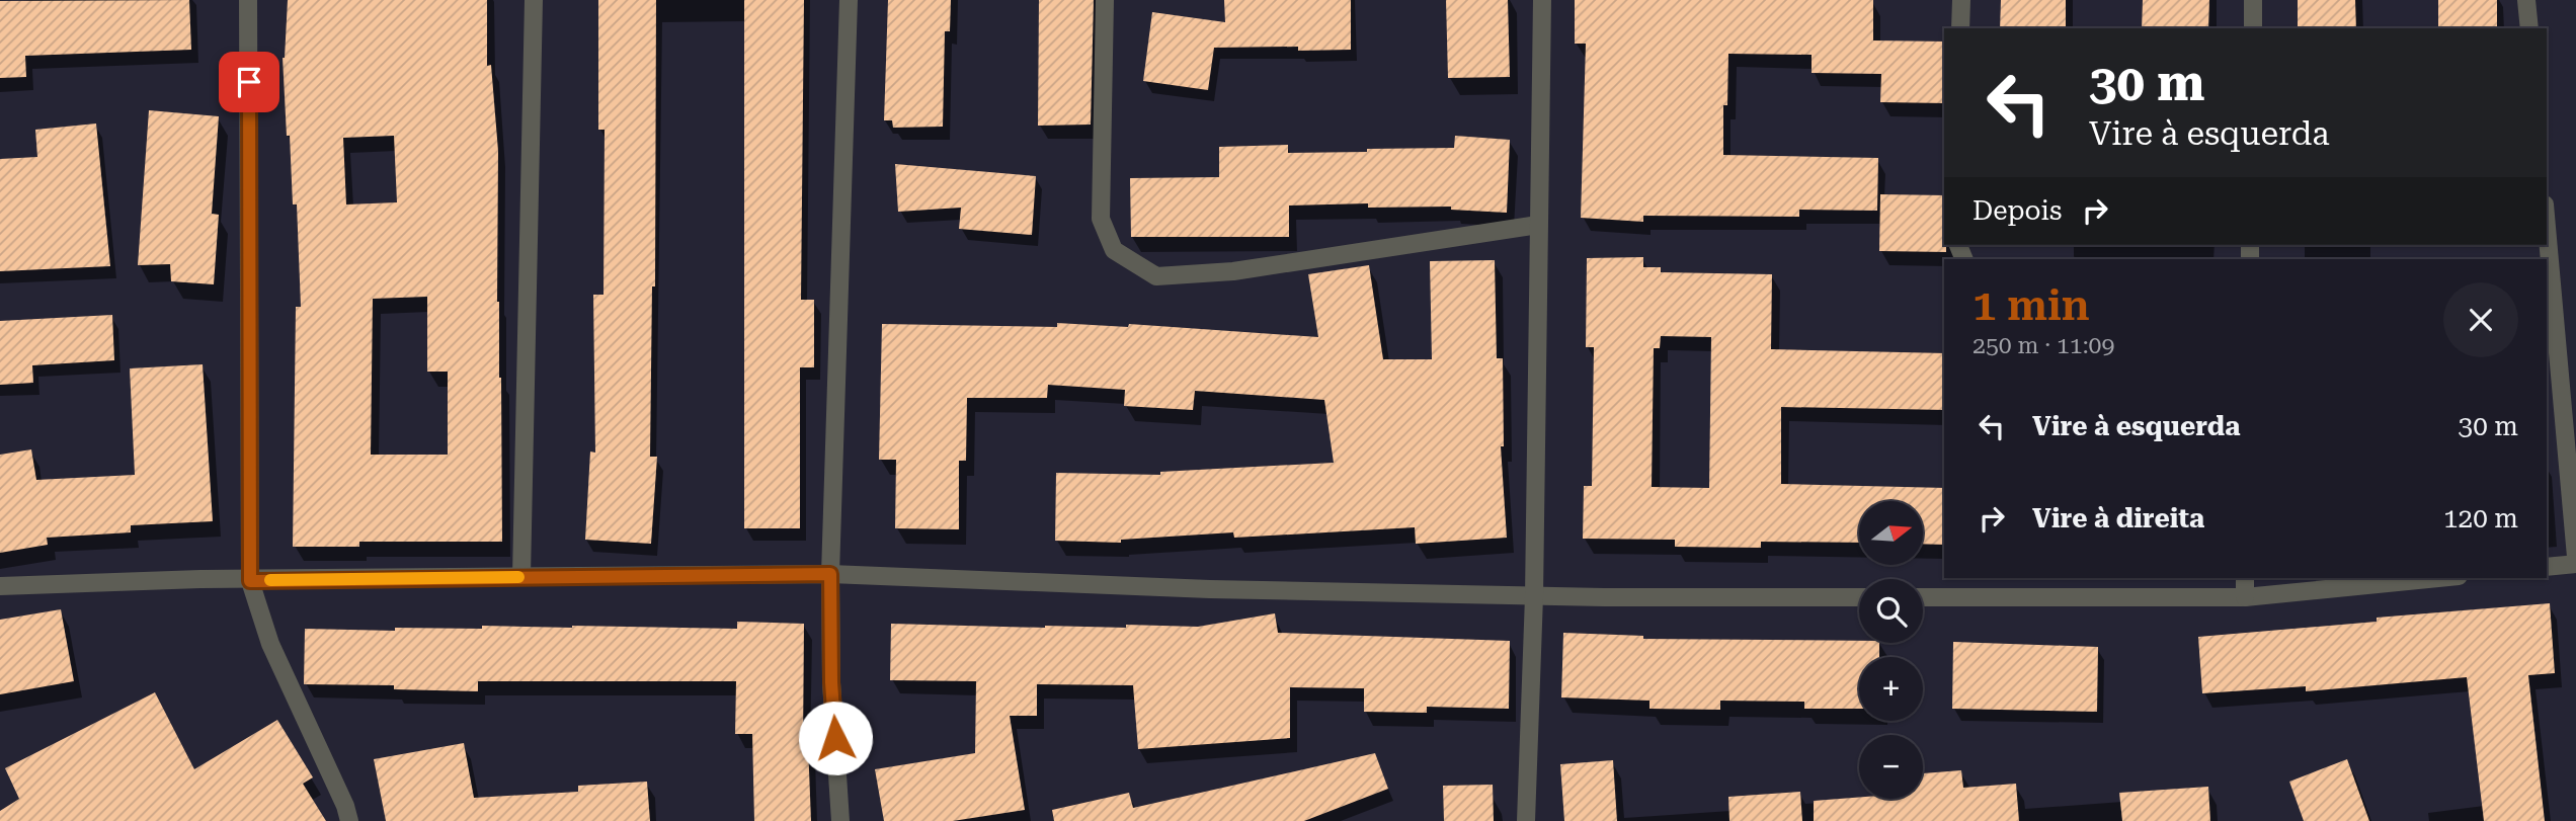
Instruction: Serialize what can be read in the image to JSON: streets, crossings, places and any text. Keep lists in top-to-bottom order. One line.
{"north":"right","page":{"turn":["30 m","Vire à esquerda"],"then":"Depois","heading":["1 min","250 m · 11:09"],"list":[{"name":"Vire à esquerda","value":"30 m"},{"name":"Vire à direita","value":"120 m"}],"map_buttons":["+","−"]}}
